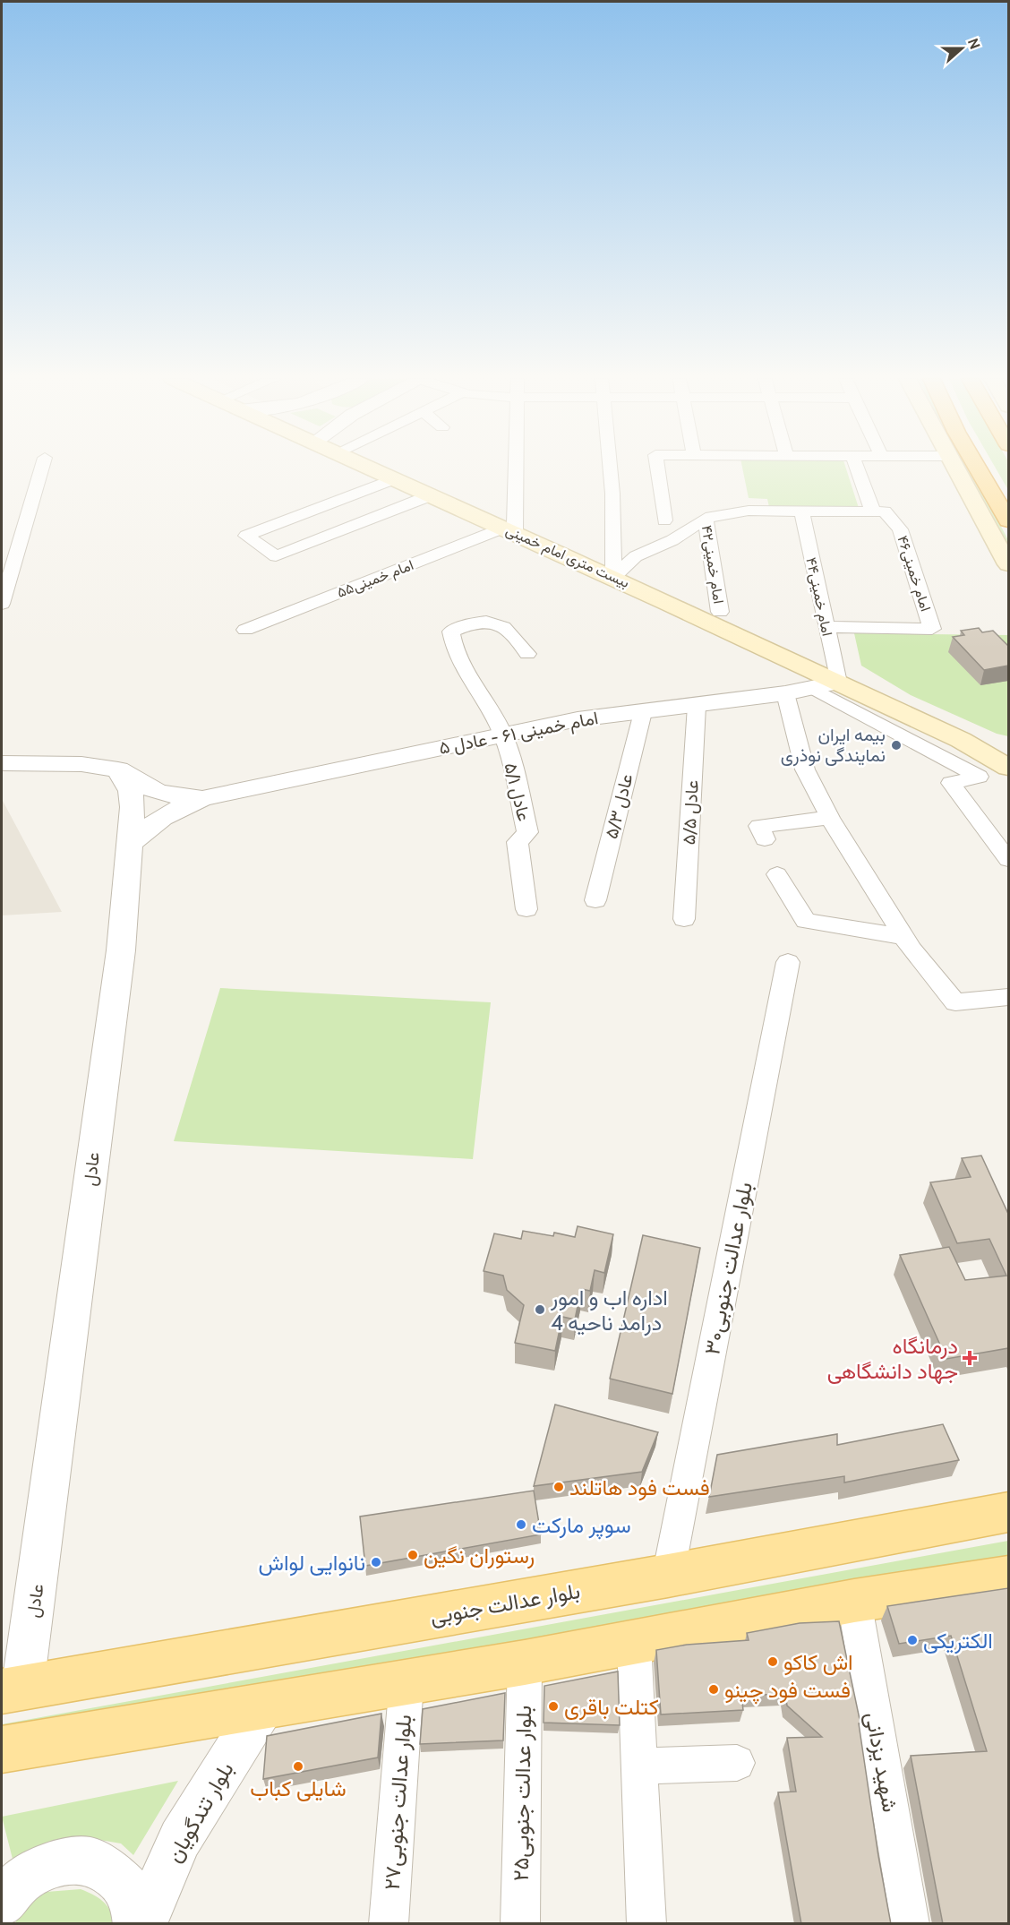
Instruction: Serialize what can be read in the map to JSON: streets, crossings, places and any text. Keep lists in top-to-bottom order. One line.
{"streets":{"main road":["بیست متری امام خمینی","بلوار عدالت جنوبی"],"street":["امام خمینی۴۲","امام خمینی۴۶","امام خمینی۵۵","۴۴امام خمینی","امام خمینی ۶۱ - عادل ۵","عادل ۵/۱","عادل ۵/۳","عادل ۵/۵","عادل","بلوار عدالت جنوبی۳۰","شهید یزدانی","بلوار عدالت جنوبی۲۵","بلوار عدالت جنوبی۲۷","بلوار تندگویان"]},"crossings":[["بیست متری امام خمینی","امام خمینی۵۵"],["بیست متری امام خمینی","۴۴امام خمینی"],["بیست متری امام خمینی","امام خمینی ۶۱ - عادل ۵"],["امام خمینی۴۶","۴۴امام خمینی"],["۴۴امام خمینی","امام خمینی ۶۱ - عادل ۵"],["امام خمینی ۶۱ - عادل ۵","عادل ۵/۱"],["امام خمینی ۶۱ - عادل ۵","عادل ۵/۳"],["امام خمینی ۶۱ - عادل ۵","عادل ۵/۵"],["امام خمینی ۶۱ - عادل ۵","عادل"],["عادل","بلوار عدالت جنوبی"],["بلوار عدالت جنوبی۳۰","بلوار عدالت جنوبی"]],"places":{"other":["بیمه ایران نمایندگی نوذری","اداره اب و امور درامد ناحیه 4","فست فود هاتلند","سوپر مارکت","رستوران نگین","نانوایی لواش","الکتریکی","اش کاکو","فست فود چینو","کتلت باقری","شایلی کباب"],"health":["درمانگاه جهاد دانشگاهی"]},"north":"right"}
